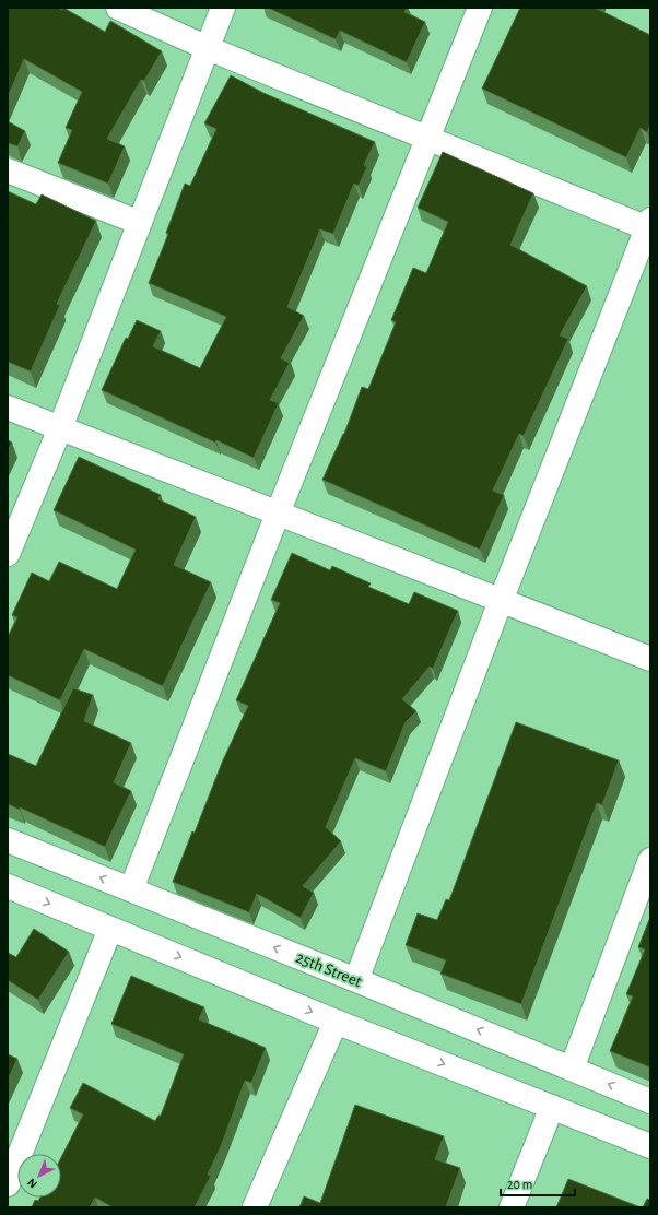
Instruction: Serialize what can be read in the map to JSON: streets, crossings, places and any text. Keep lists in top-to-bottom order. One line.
{"streets":{"street":["25th Street"]},"scale_bar":"20 m","north":"bottom left"}
